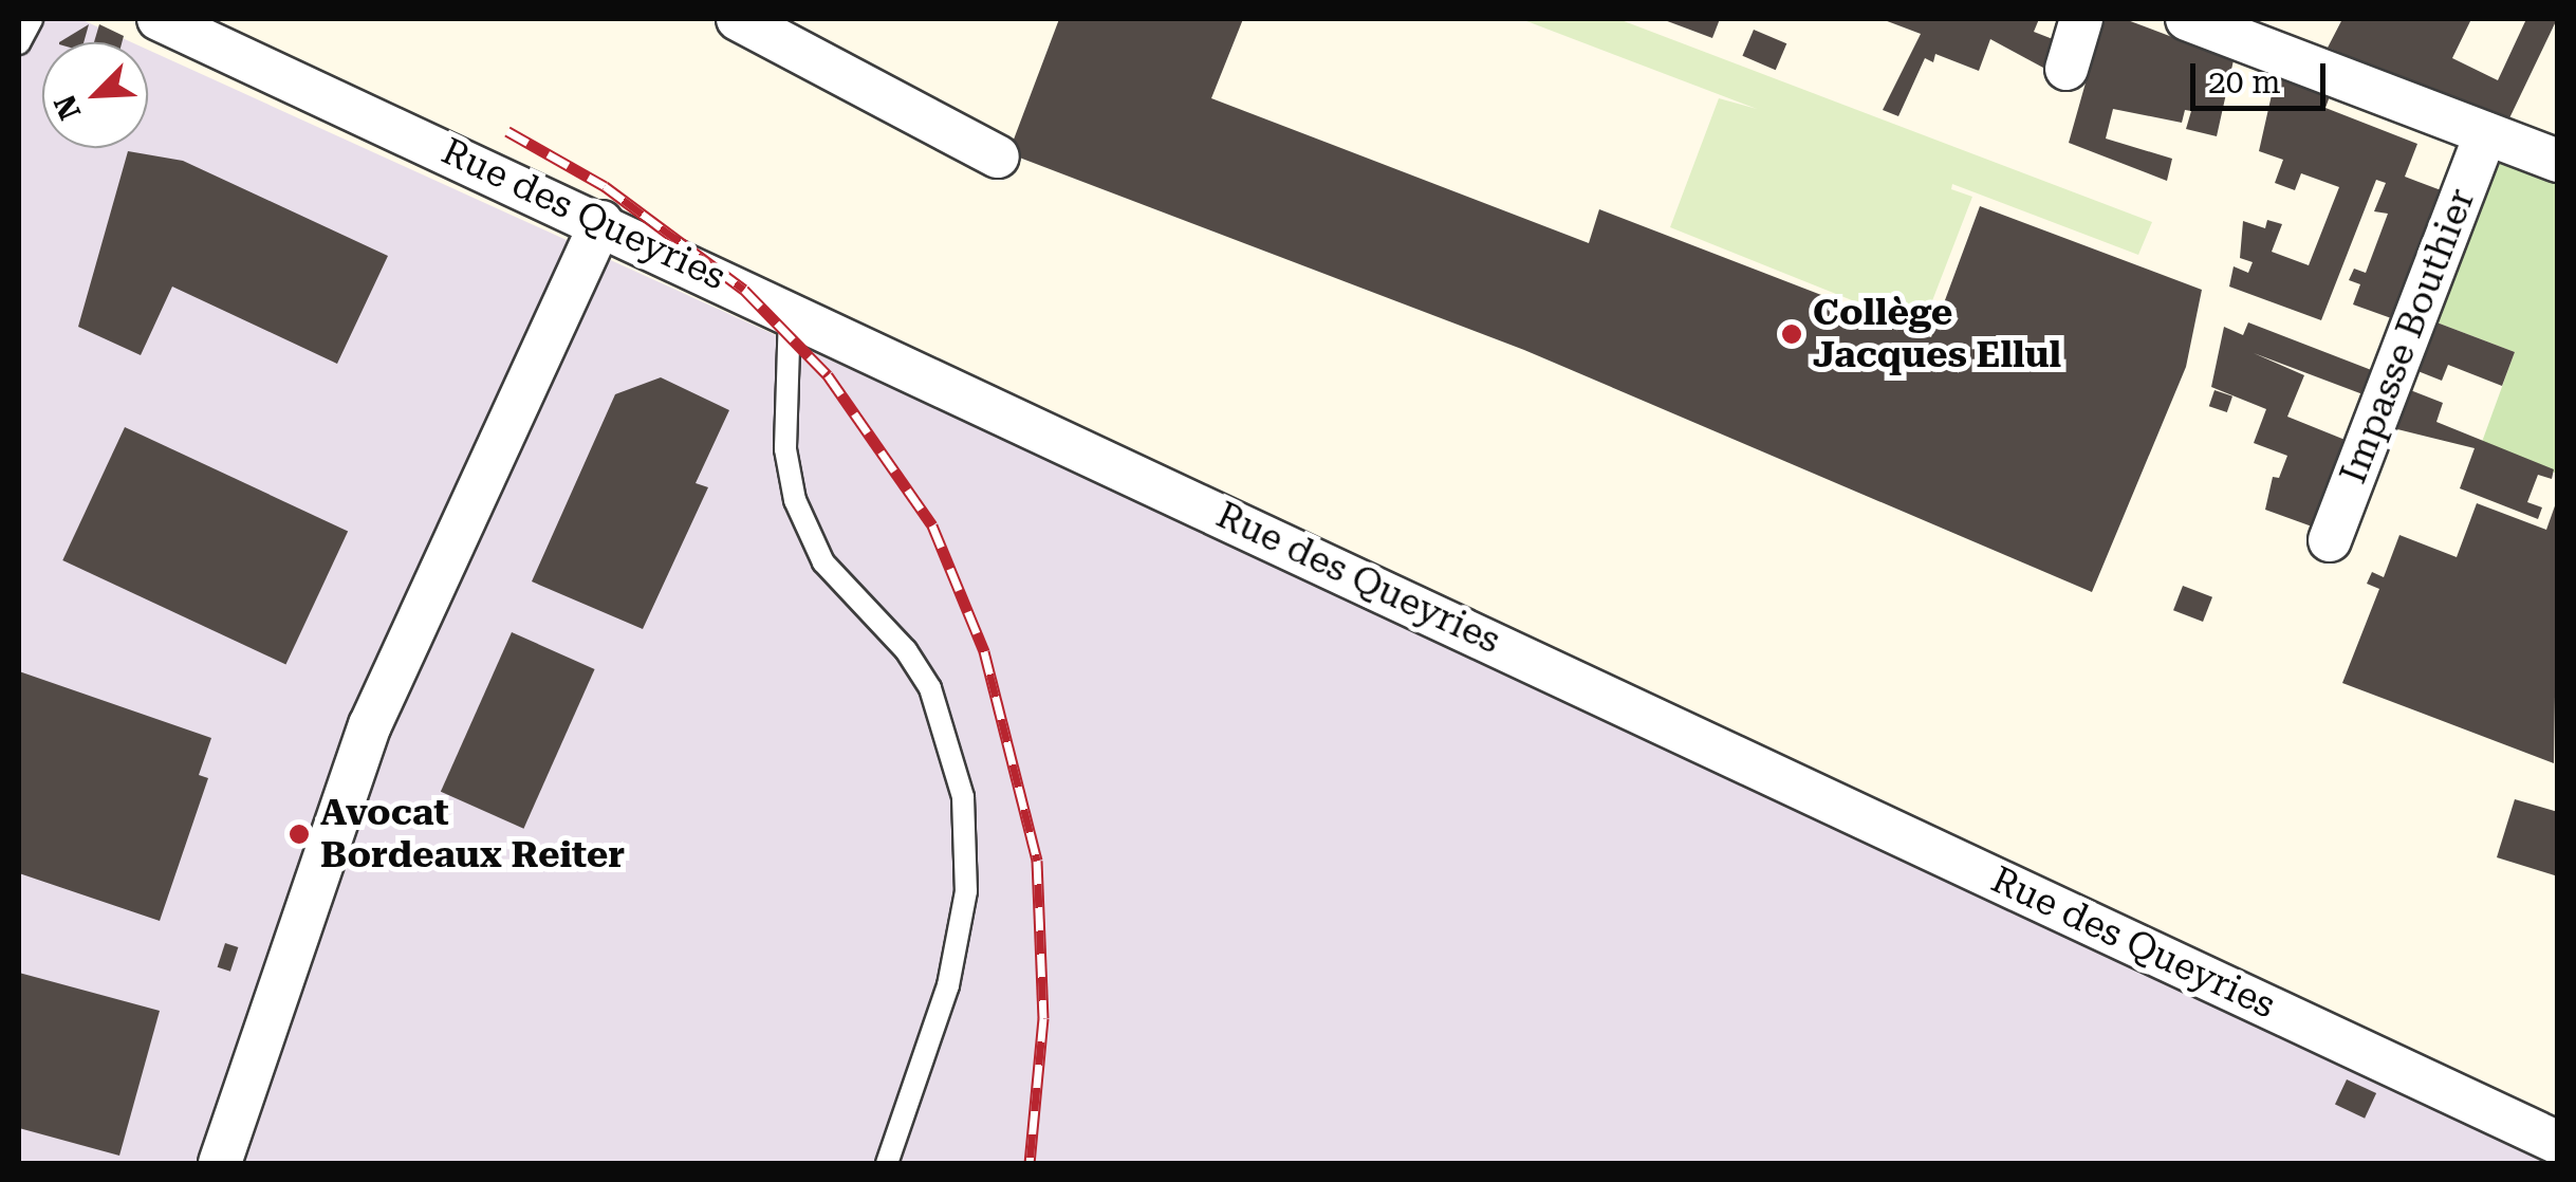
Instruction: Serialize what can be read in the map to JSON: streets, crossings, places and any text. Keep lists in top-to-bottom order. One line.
{"streets":{"street":["Rue des Queyries","Impasse Bouthier"]},"places":["Collège Jacques Ellul","Avocat Bordeaux Reiter"],"scale_bar":"20 m","north":"bottom left"}
